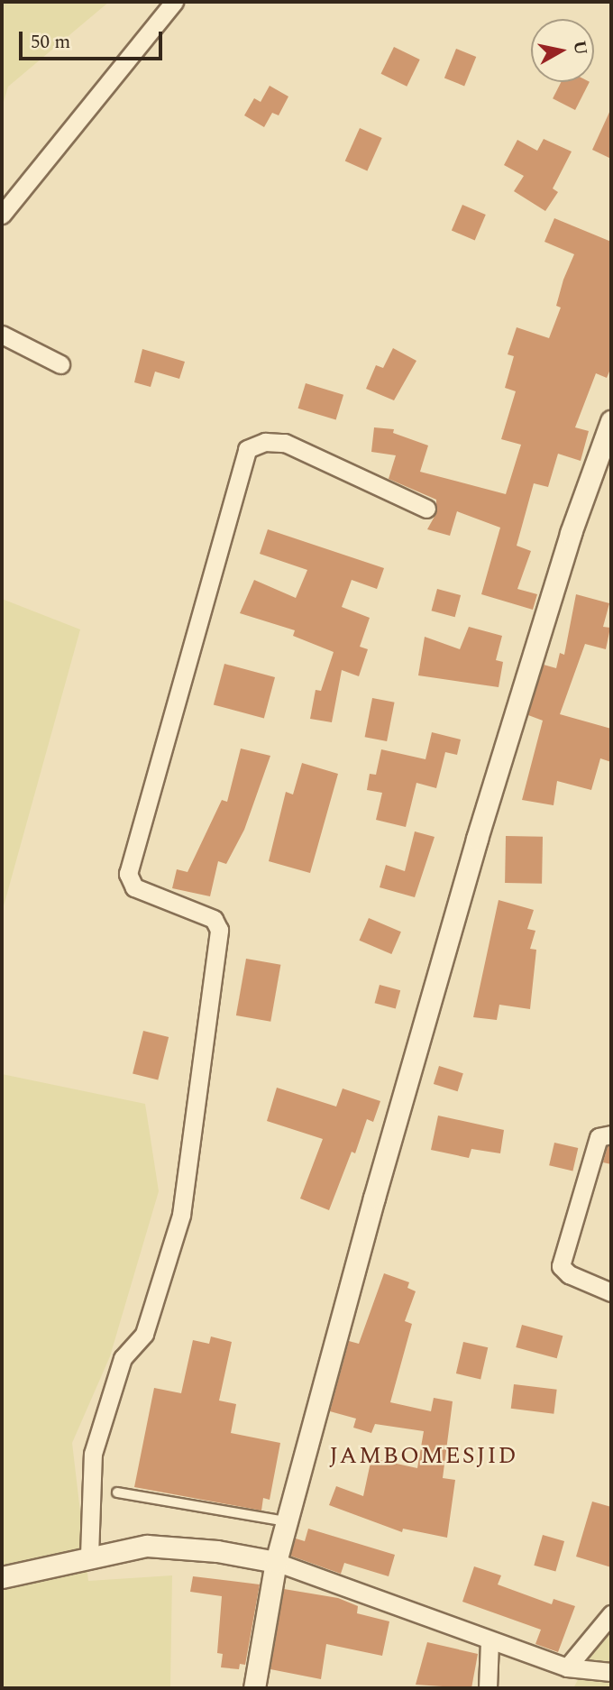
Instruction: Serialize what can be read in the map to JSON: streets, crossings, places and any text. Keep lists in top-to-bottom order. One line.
{"districts":["JAMBOMESJID"],"scale_bar":"50 m","north":"right"}
